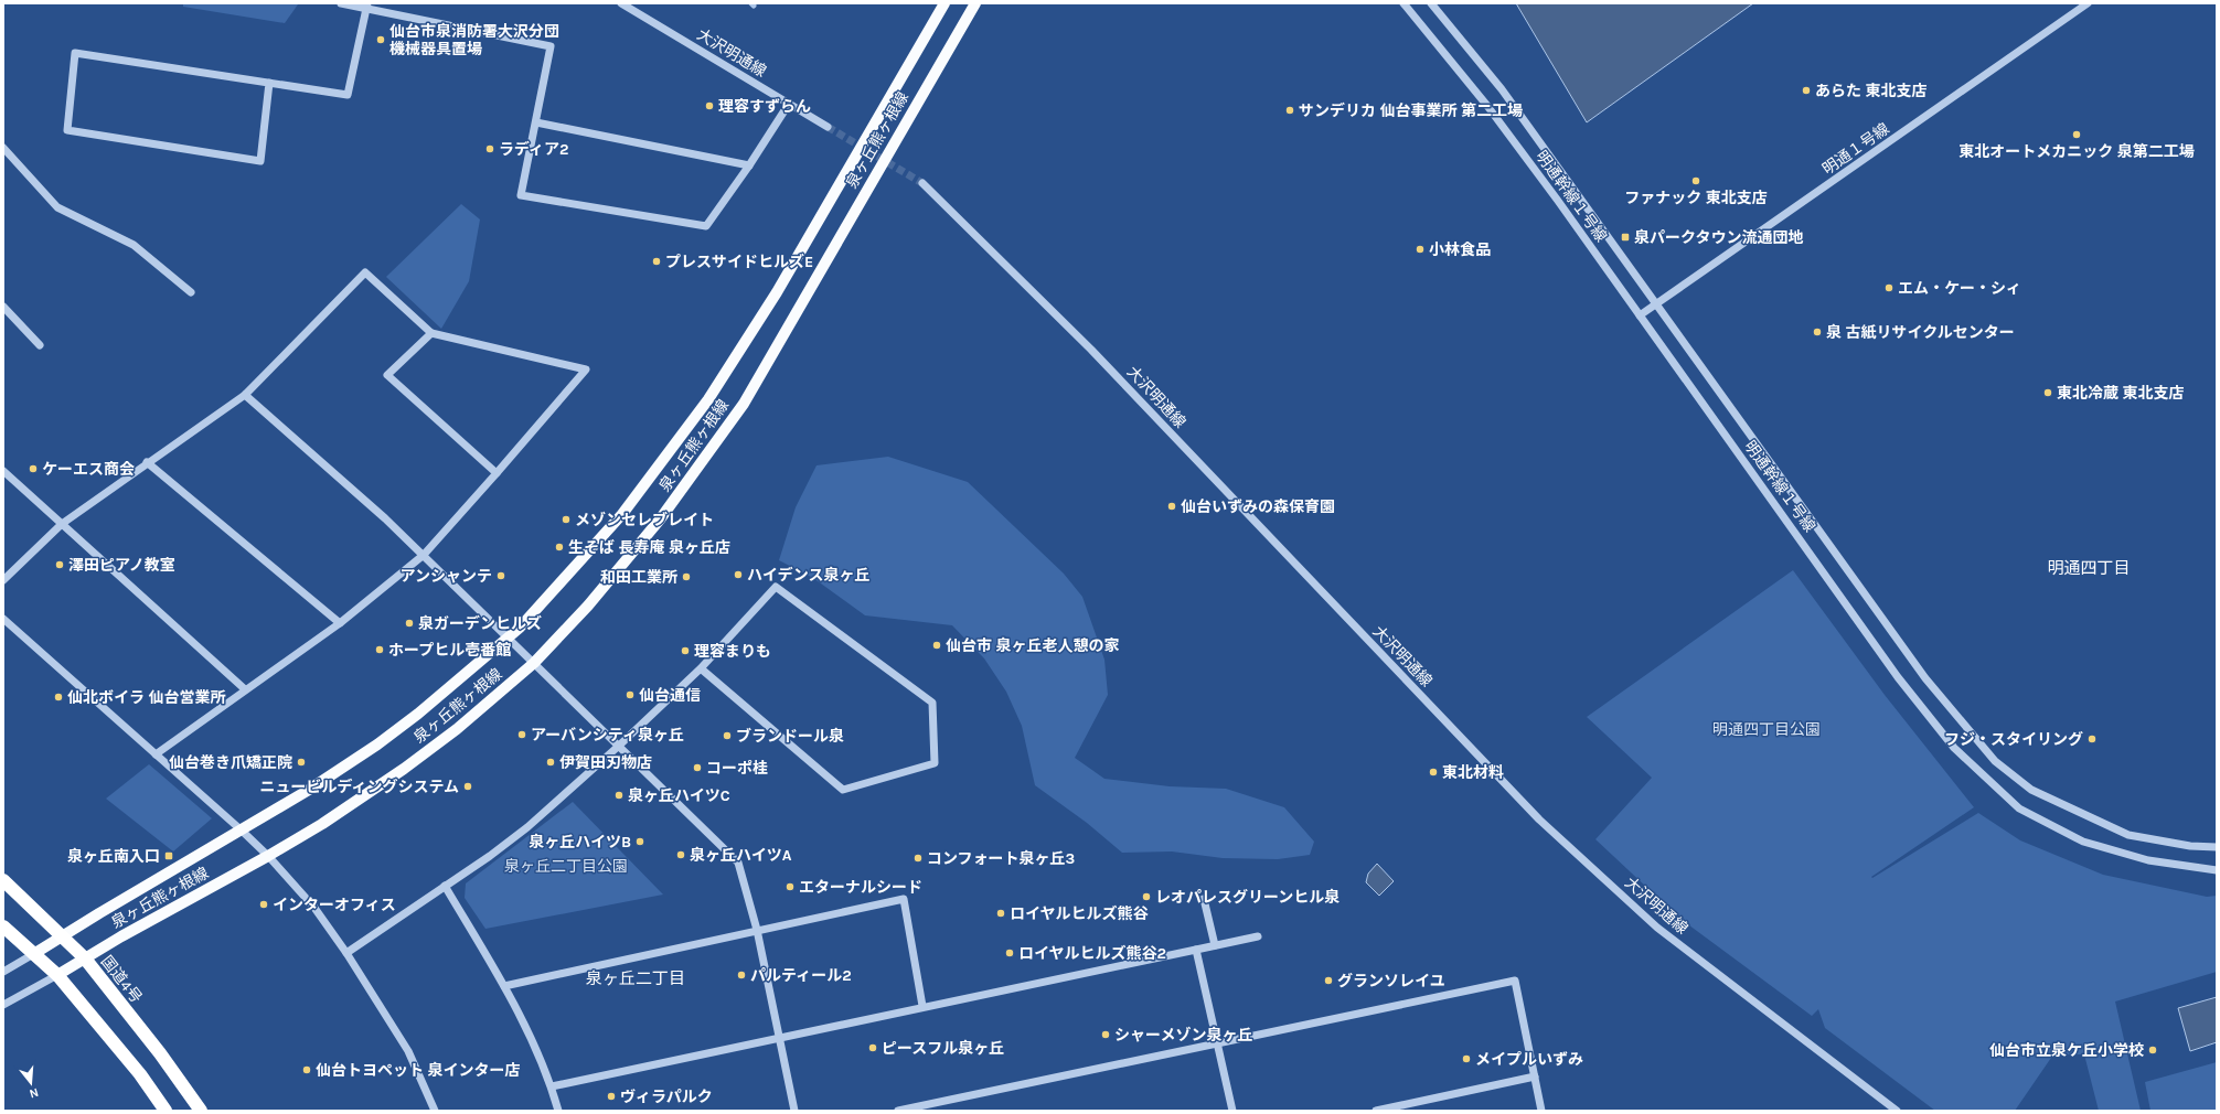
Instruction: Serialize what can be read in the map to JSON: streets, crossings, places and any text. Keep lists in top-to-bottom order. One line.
{"streets":{"highway":["国道4号"],"main road":["泉ヶ丘熊ヶ根線"],"street":["大沢明通線","明通１号線","明通幹線１号線"]},"crossings":[["泉ヶ丘熊ヶ根線","国道4号"],["明通１号線","明通幹線１号線"]],"districts":["明通四丁目","泉ヶ丘二丁目"],"parks":["明通四丁目公園","泉ヶ丘二丁目公園"],"places":{"other":["仙台市泉消防署大沢分団 機械器具置場","あらた 東北支店","理容すずらん","サンデリカ 仙台事業所 第二工場","東北オートメカニック 泉第二工場","ラディア2","ファナック 東北支店","小林食品","プレスサイドヒルズE","エム・ケー・シィ","泉 古紙リサイクルセンター","東北冷蔵 東北支店","ケーエス商会","仙台いずみの森保育園","メゾンセレブレイト","生そば 長寿庵 泉ヶ丘店","澤田ピアノ教室","ハイデンス泉ヶ丘","アンシャンテ","和田工業所","泉ガーデンヒルズ","仙台市 泉ヶ丘老人憩の家","ホープヒル壱番館","理容まりも","仙台通信","仙北ボイラ 仙台営業所","アーバンシティ泉ヶ丘","ブランドール泉","フジ・スタイリング","仙台巻き爪矯正院","伊賀田刃物店","コーポ桂","東北材料","ニュービルディングシステム","泉ヶ丘ハイツC","泉ヶ丘ハイツB","泉ヶ丘ハイツA","コンフォート泉ヶ丘3","エターナルシード","レオパレスグリーンヒル泉","インターオフィス","ロイヤルヒルズ熊谷","ロイヤルヒルズ熊谷2","パルティール2","グランソレイユ","シャーメゾン泉ヶ丘","ピースフル泉ヶ丘","仙台市立泉ケ丘小学校","メイプルいずみ","仙台トヨペット 泉インター店","ヴィラパルク"],"transit":["泉パークタウン流通団地","泉ヶ丘南入口"]},"north":"bottom"}
